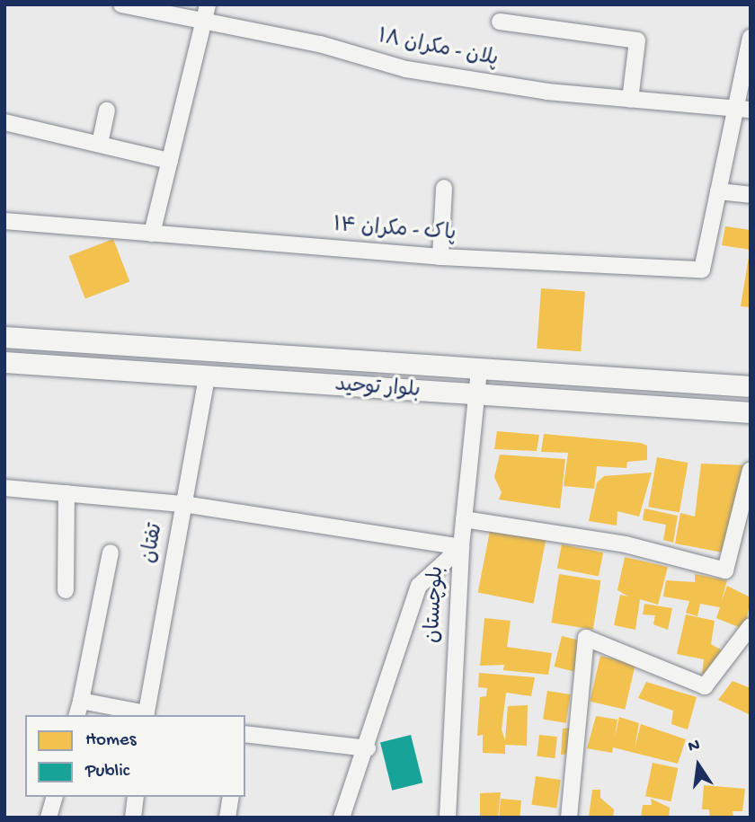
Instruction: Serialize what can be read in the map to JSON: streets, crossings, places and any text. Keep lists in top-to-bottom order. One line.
{"streets":{"main road":["بلوار توحید"],"street":["پلان - مکران ۱۸","پاک - مکران ۱۴","تفتان","بلوچستان"]},"crossings":[["بلوار توحید","تفتان"],["بلوار توحید","بلوچستان"]],"legend":["Homes","Public"],"north":"top"}
